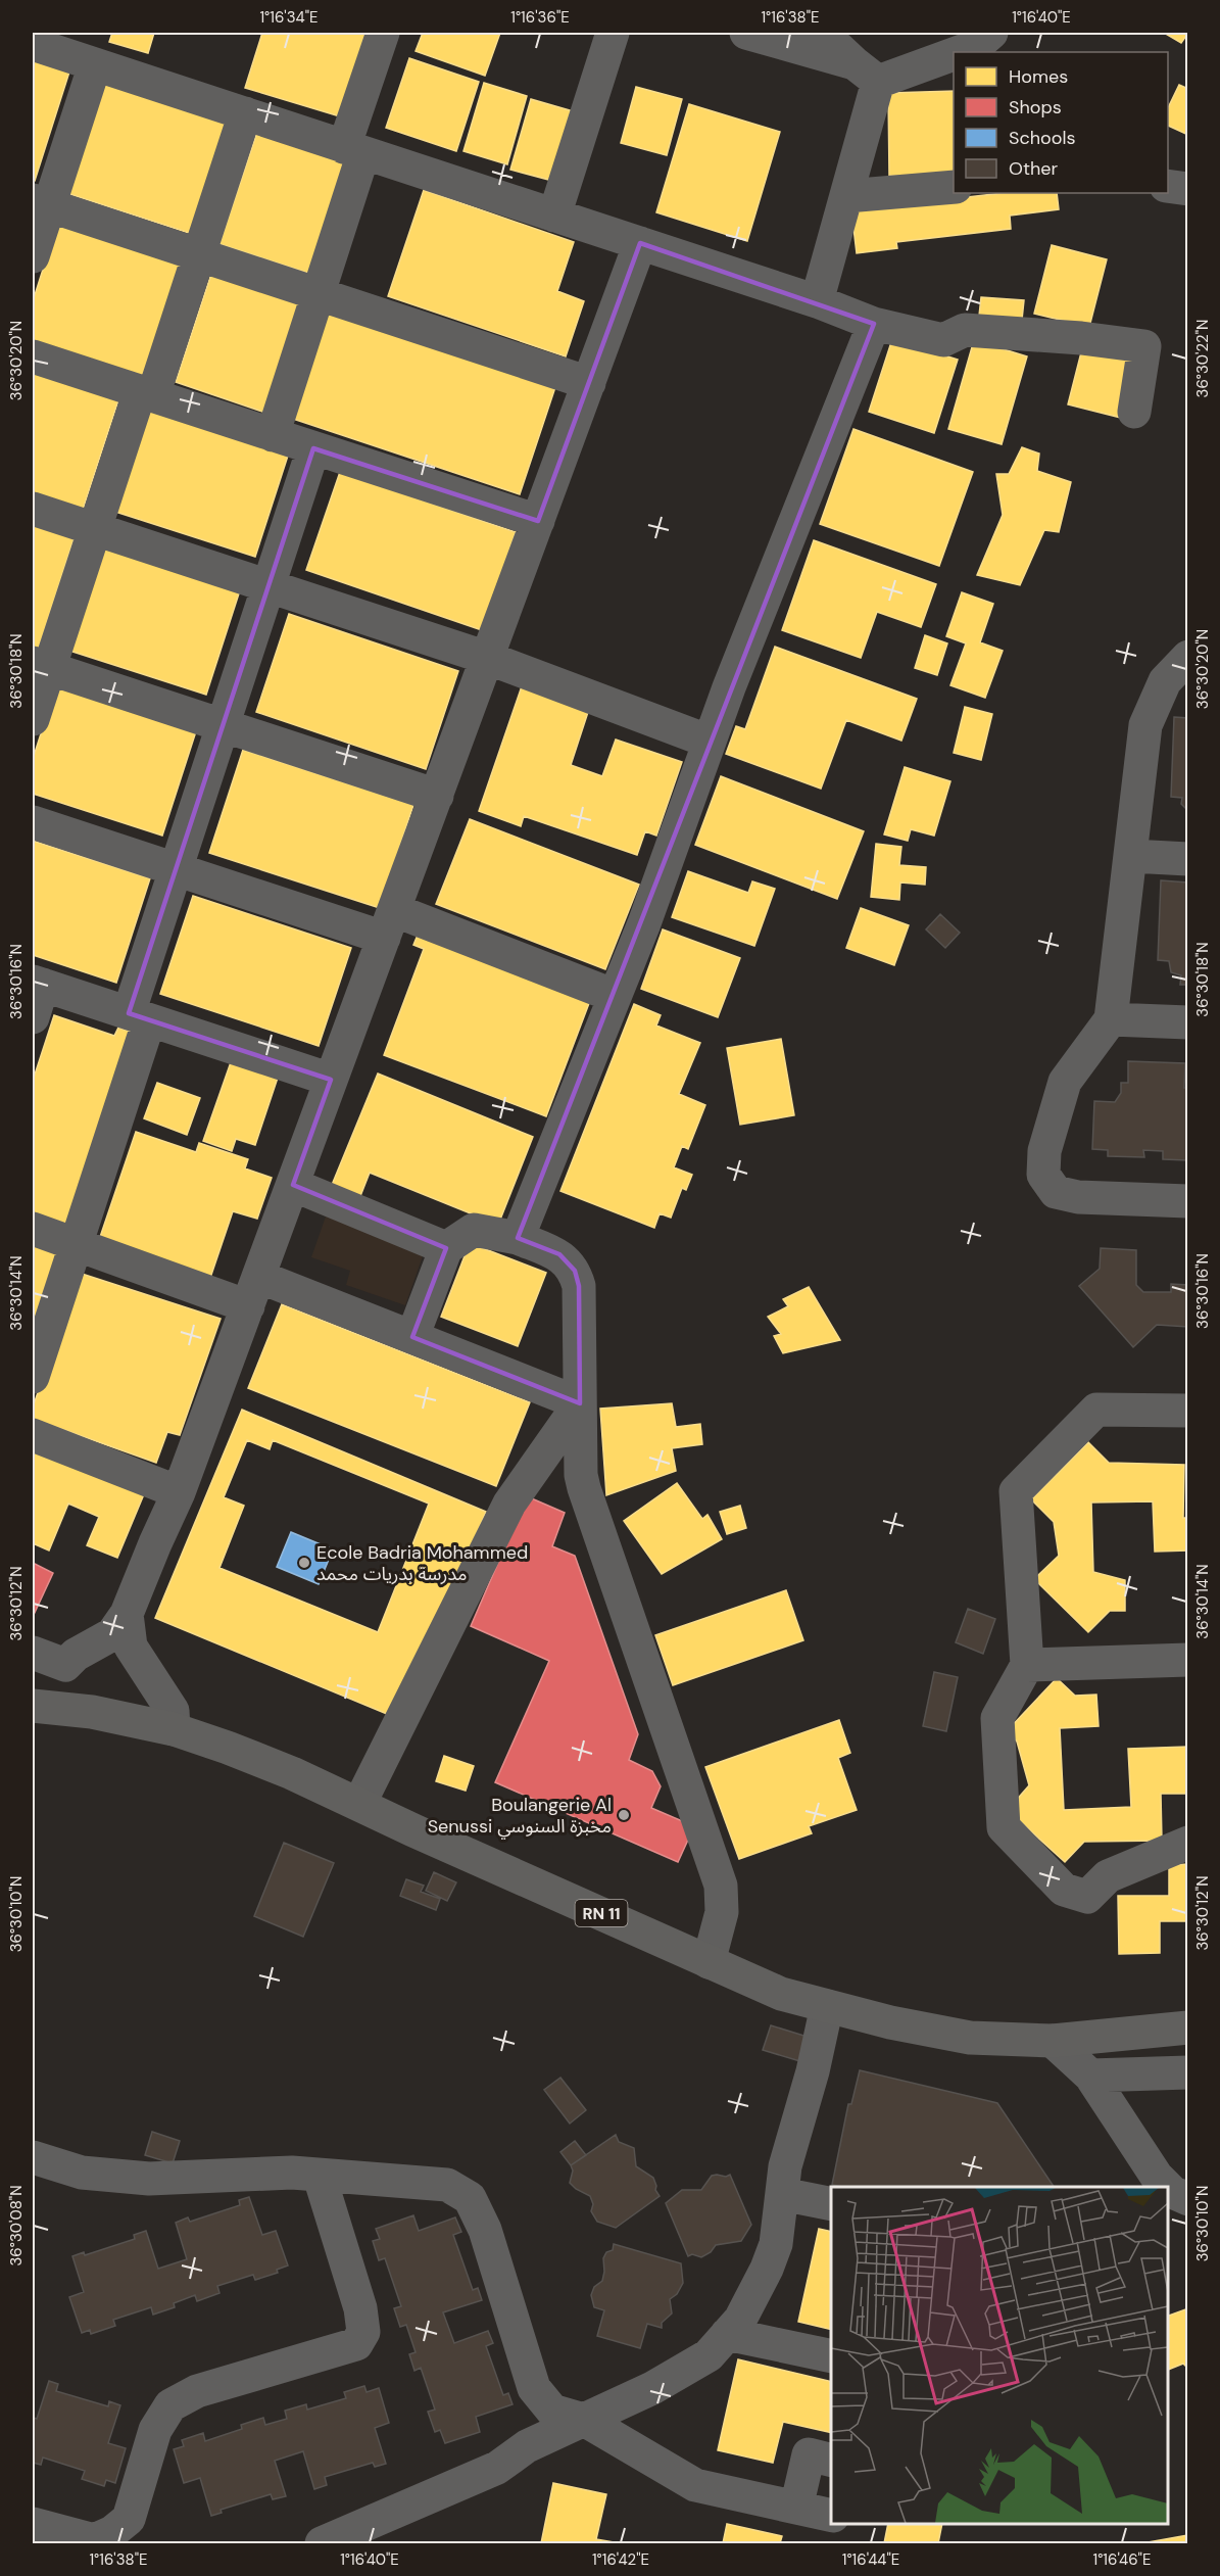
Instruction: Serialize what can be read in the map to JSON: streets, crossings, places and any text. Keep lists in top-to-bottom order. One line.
{"streets":{"main road":["RN 11"]},"places":["Ecole Badria Mohammed مدرسة بدريات محمد","Boulangerie Al Senussi مخبزة السنوسي"],"legend":["Homes","Shops","Schools","Other"],"coordinates":["1°16'34\"E","1°16'36\"E","1°16'38\"E","1°16'40\"E","36°30'22\"N","36°30'20\"N","36°30'18\"N","36°30'16\"N","36°30'14\"N","36°30'12\"N","36°30'10\"N","36°30'08\"N","1°16'42\"E","1°16'44\"E","1°16'46\"E"]}
